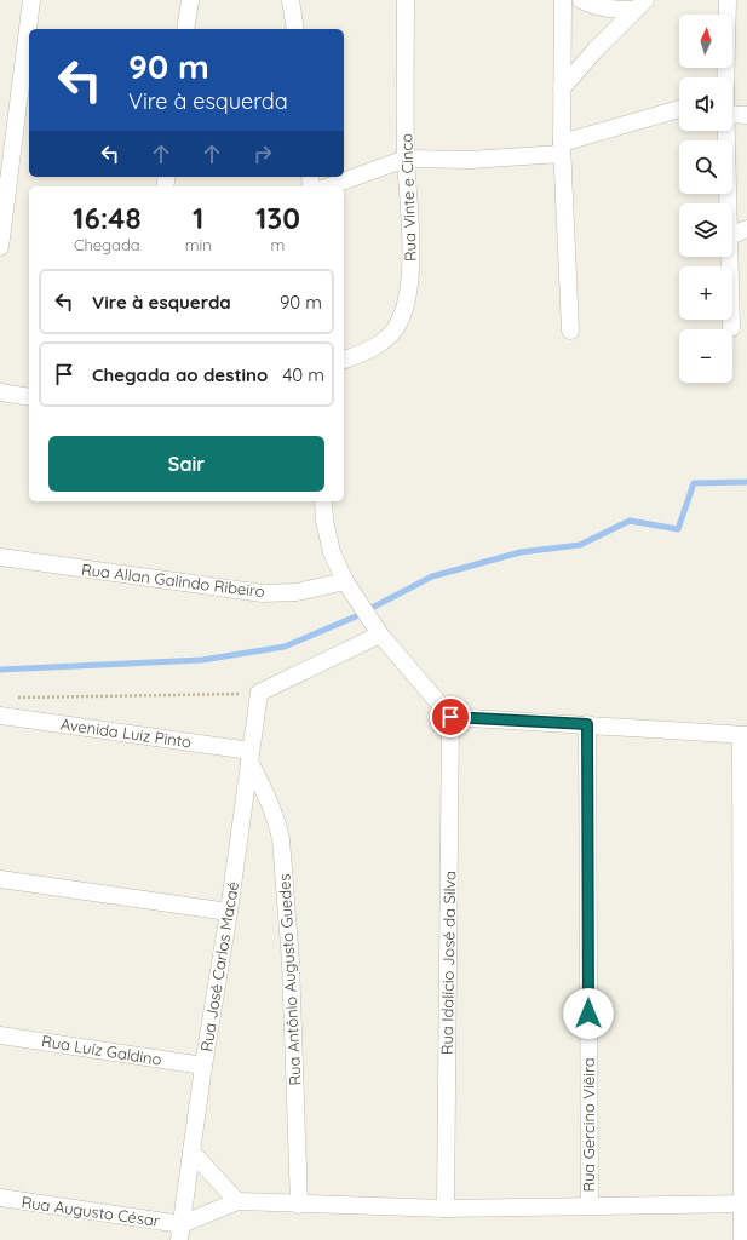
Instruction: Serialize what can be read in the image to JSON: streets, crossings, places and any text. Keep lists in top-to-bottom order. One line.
{"streets":{"street":["Rua Vinte e Cinco","Rua Allan Galindo Ribeiro","Avenida Luiz Pinto","Rua Idalício José da Silva","Rua José Carlos Macaé","Rua Antônio Augusto Guedes","Rua Luíz Galdino","Rua Gercino Viêira","Rua Augusto César"]},"crossings":[["Avenida Luiz Pinto","Rua José Carlos Macaé"],["Avenida Luiz Pinto","Rua Antônio Augusto Guedes"],["Rua José Carlos Macaé","Rua Antônio Augusto Guedes"],["Rua José Carlos Macaé","Rua Luíz Galdino"],["Rua José Carlos Macaé","Rua Augusto César"]],"north":"top","page":{"map_buttons":["+","−"],"turn":["90 m","Vire à esquerda"],"eta":["16:48","Chegada","1","min","130","m"],"list":[{"name":"Vire à esquerda","value":"90 m"},{"name":"Chegada ao destino","value":"40 m"}],"buttons":"Sair"}}
